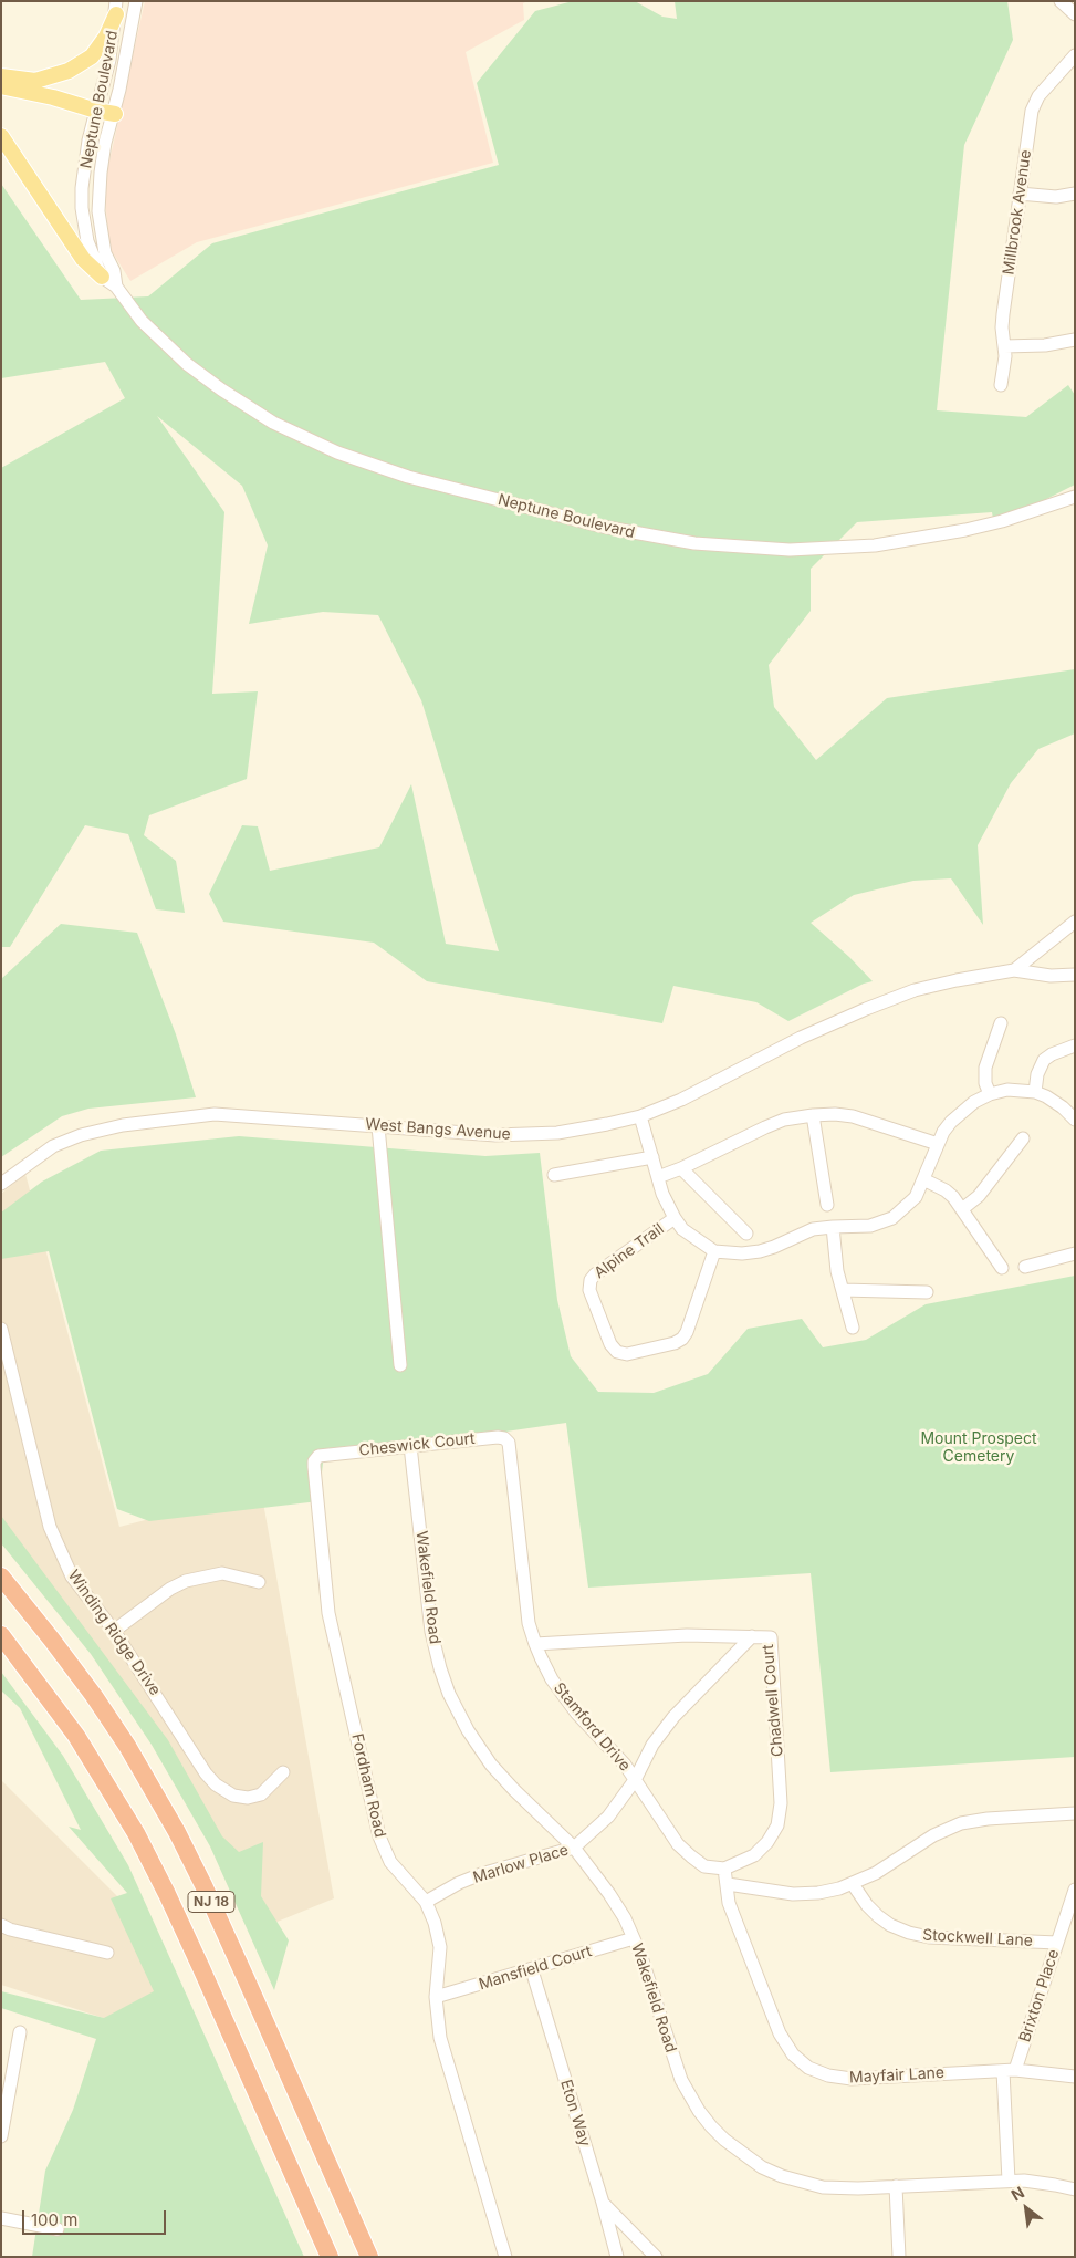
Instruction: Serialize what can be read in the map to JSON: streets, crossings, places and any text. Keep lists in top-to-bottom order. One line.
{"streets":{"highway":["NJ 18"],"street":["Neptune Boulevard","Millbrook Avenue","West Bangs Avenue","Alpine Trail","Cheswick Court","Wakefield Road","Winding Ridge Drive","Chadwell Court","Stamford Drive","Fordham Road","Marlow Place","Stockwell Lane","Mansfield Court","Brixton Place","Mayfair Lane","Eton Way"]},"crossings":[["West Bangs Avenue","Alpine Trail"],["Cheswick Court","Wakefield Road"],["Cheswick Court","Stamford Drive"],["Cheswick Court","Fordham Road"],["Wakefield Road","Marlow Place"],["Wakefield Road","Mansfield Court"],["Wakefield Road","Brixton Place"],["Chadwell Court","Stamford Drive"],["Chadwell Court","Marlow Place"],["Chadwell Court","Mayfair Lane"],["Stamford Drive","Marlow Place"],["Stamford Drive","Mayfair Lane"],["Fordham Road","Marlow Place"],["Fordham Road","Mansfield Court"],["Stockwell Lane","Brixton Place"],["Mansfield Court","Eton Way"],["Brixton Place","Mayfair Lane"]],"parks":["Mount Prospect Cemetery"],"scale_bar":"100 m","north":"top left"}
